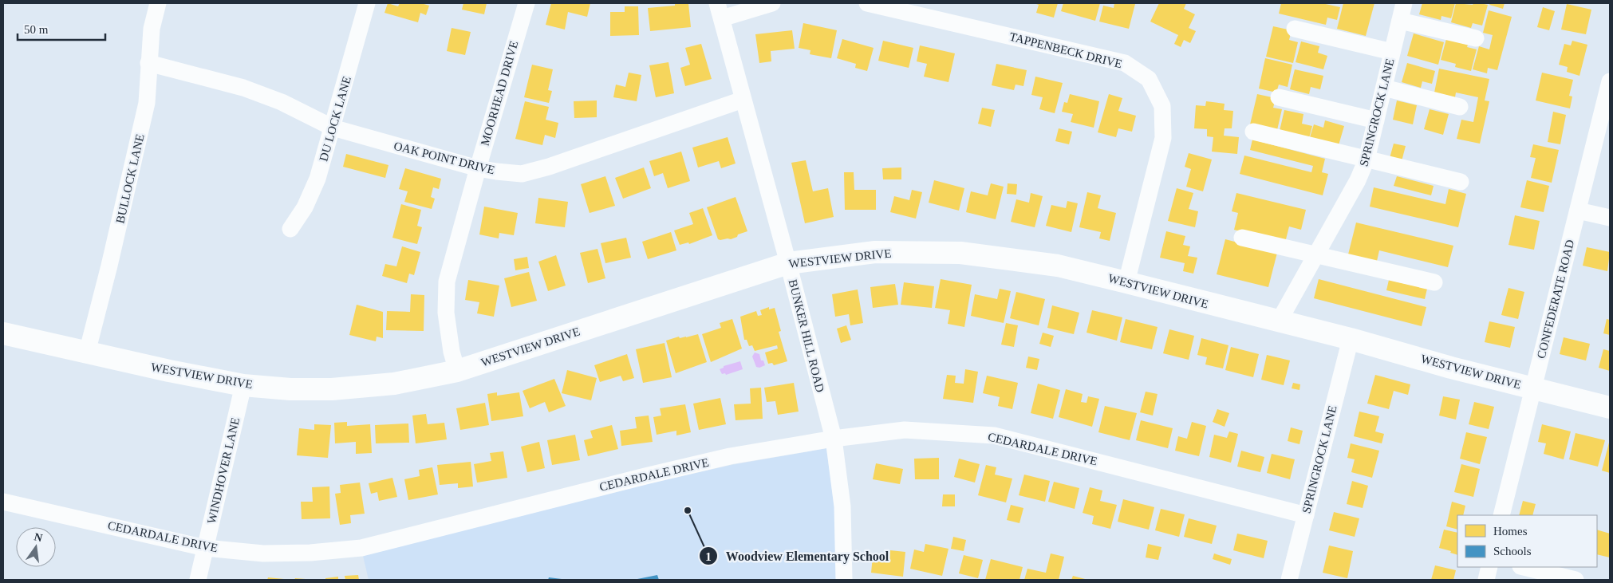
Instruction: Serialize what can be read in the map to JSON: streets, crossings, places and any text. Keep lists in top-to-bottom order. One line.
{"streets":{"main road":["WESTVIEW DRIVE"],"street":["TAPPENBECK DRIVE","MOORHEAD DRIVE","SPRINGROCK LANE","DU LOCK LANE","OAK POINT DRIVE","BULLOCK LANE","CONFEDERATE ROAD","BUNKER HILL ROAD","CEDARDALE DRIVE","WINDHOVER LANE"]},"crossings":[["TAPPENBECK DRIVE","WESTVIEW DRIVE"],["MOORHEAD DRIVE","OAK POINT DRIVE"],["MOORHEAD DRIVE","WESTVIEW DRIVE"],["SPRINGROCK LANE","WESTVIEW DRIVE"],["SPRINGROCK LANE","CEDARDALE DRIVE"],["DU LOCK LANE","OAK POINT DRIVE"],["OAK POINT DRIVE","BULLOCK LANE"],["OAK POINT DRIVE","BUNKER HILL ROAD"],["BULLOCK LANE","WESTVIEW DRIVE"],["WESTVIEW DRIVE","CONFEDERATE ROAD"],["WESTVIEW DRIVE","BUNKER HILL ROAD"],["WESTVIEW DRIVE","WINDHOVER LANE"],["BUNKER HILL ROAD","CEDARDALE DRIVE"],["CEDARDALE DRIVE","WINDHOVER LANE"]],"places":["Woodview Elementary School"],"legend":["Homes","Schools"],"scale_bar":"50 m","north":"top"}
